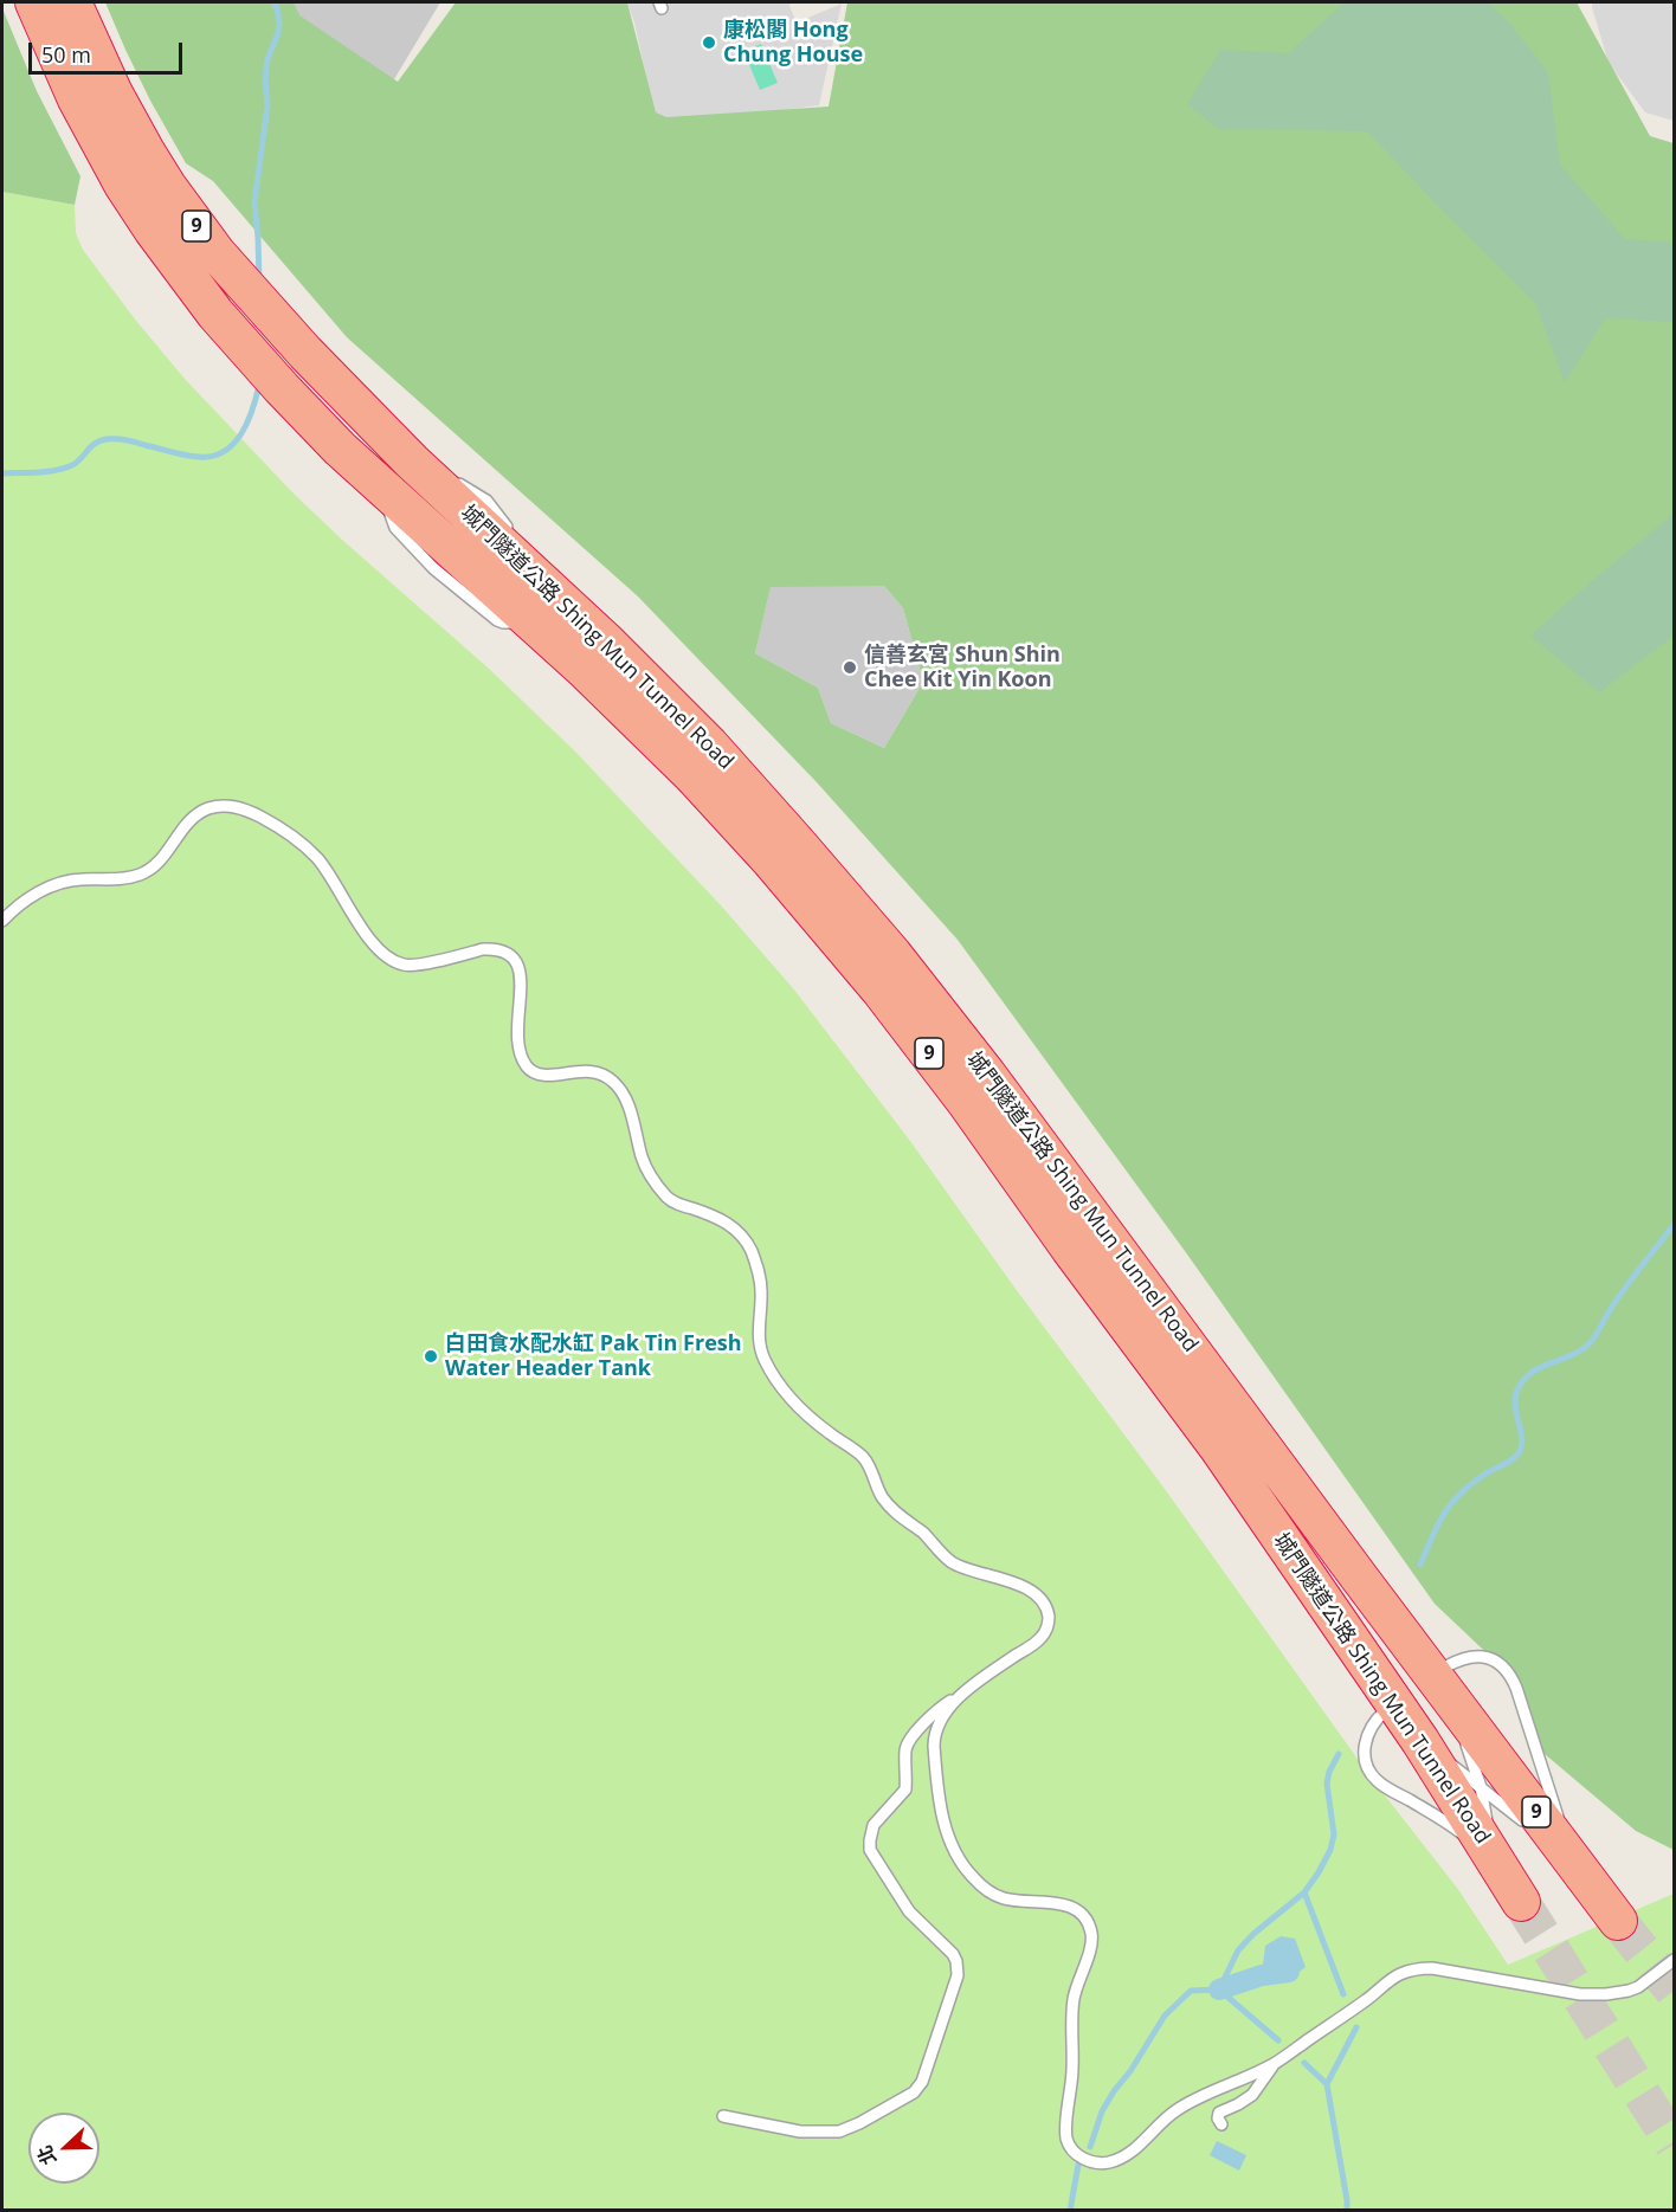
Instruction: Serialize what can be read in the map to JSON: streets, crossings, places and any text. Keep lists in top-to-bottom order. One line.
{"streets":{"highway":["9","城門隧道公路 Shing Mun Tunnel Road"]},"places":["康松閣 Hong Chung House","信善玄宮 Shun Shin Chee Kit Yin Koon","白田食水配水缸 Pak Tin Fresh Water Header Tank"],"scale_bar":"50 m","north":"left"}
